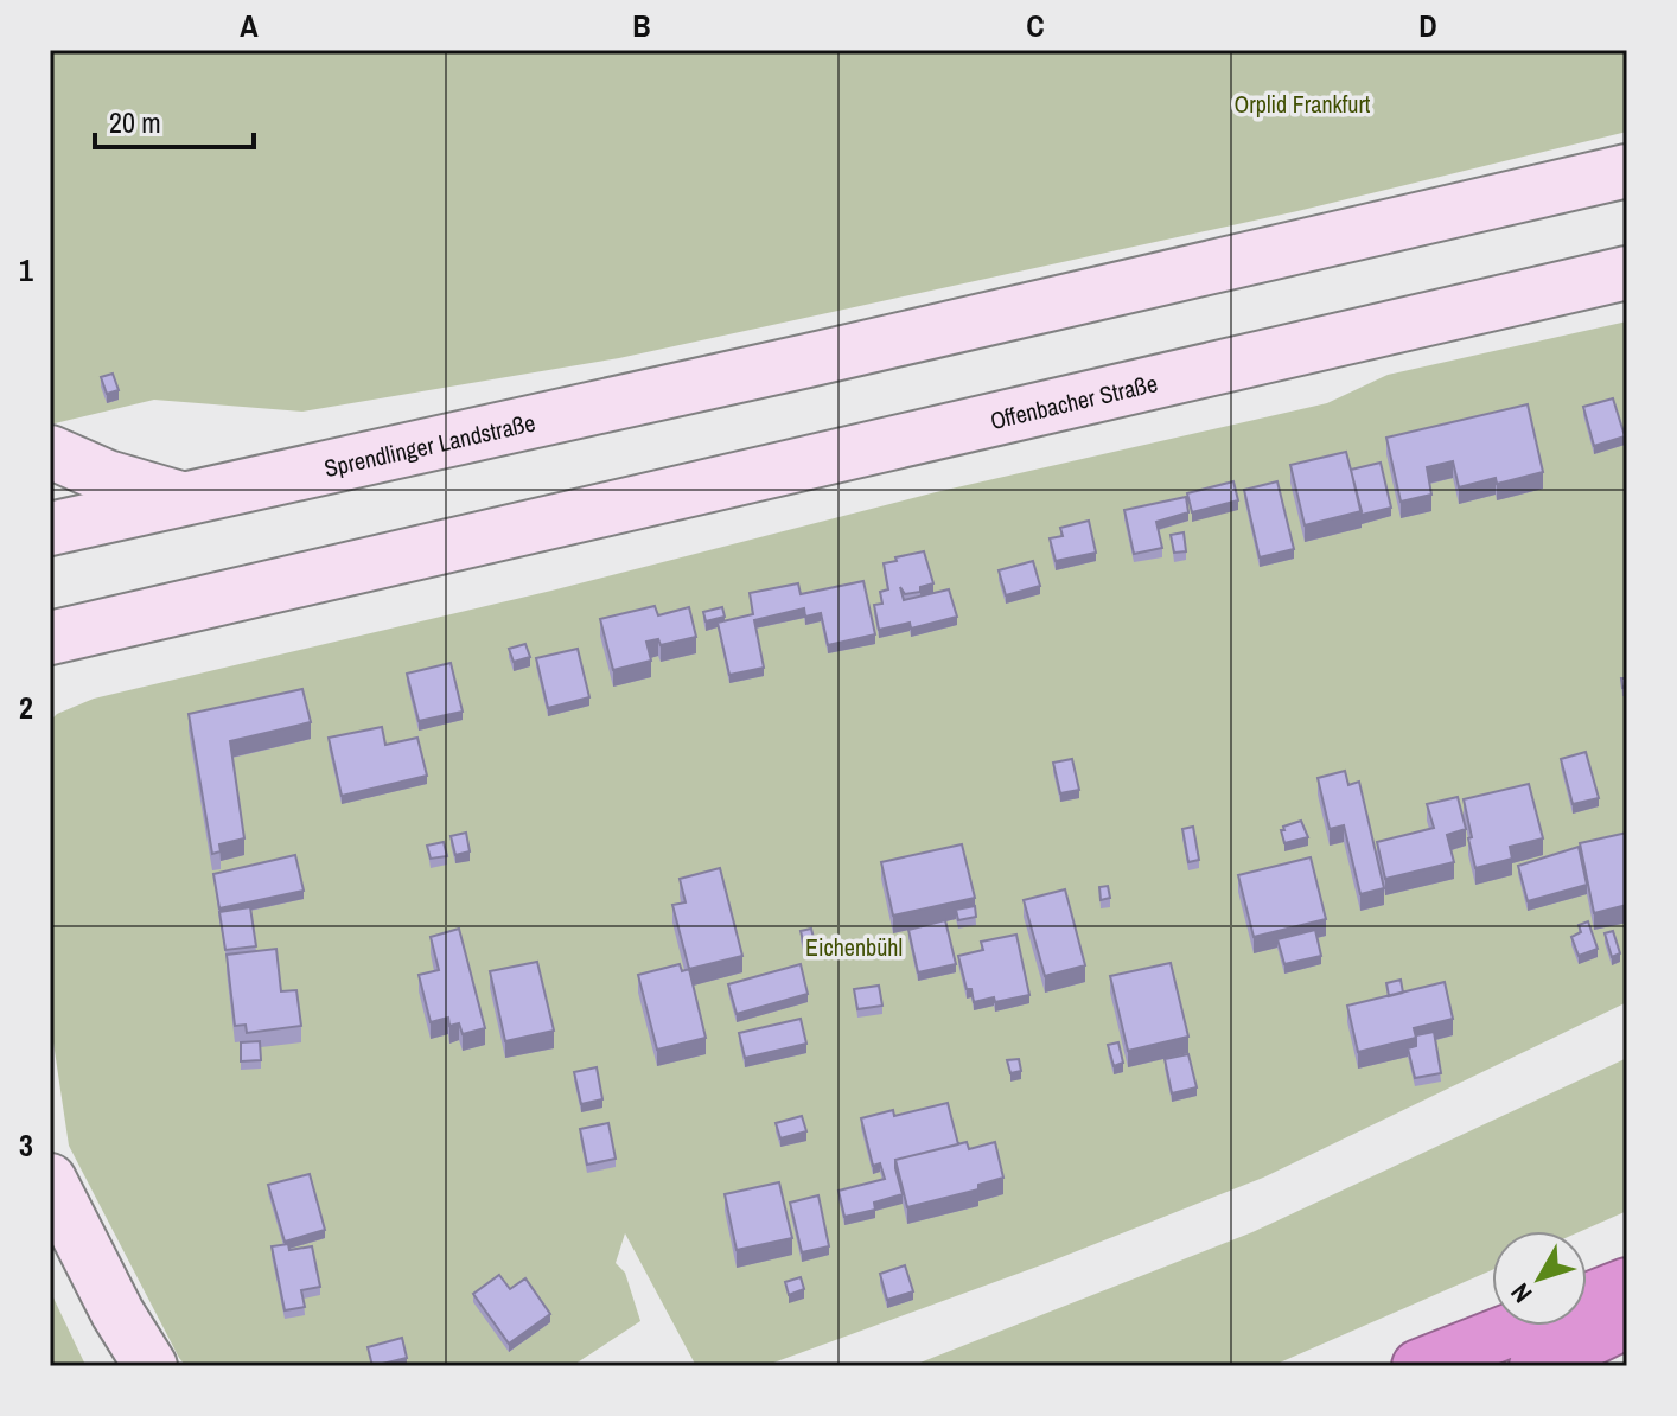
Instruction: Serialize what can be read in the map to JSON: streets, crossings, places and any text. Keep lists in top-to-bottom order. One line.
{"streets":{"main road":["Offenbacher Straße","Sprendlinger Landstraße"]},"parks":["Orplid Frankfurt","Eichenbühl"],"scale_bar":"20 m","north":"bottom left","grid":{"columns":["A","B","C","D"],"rows":["1","2","3"]}}
